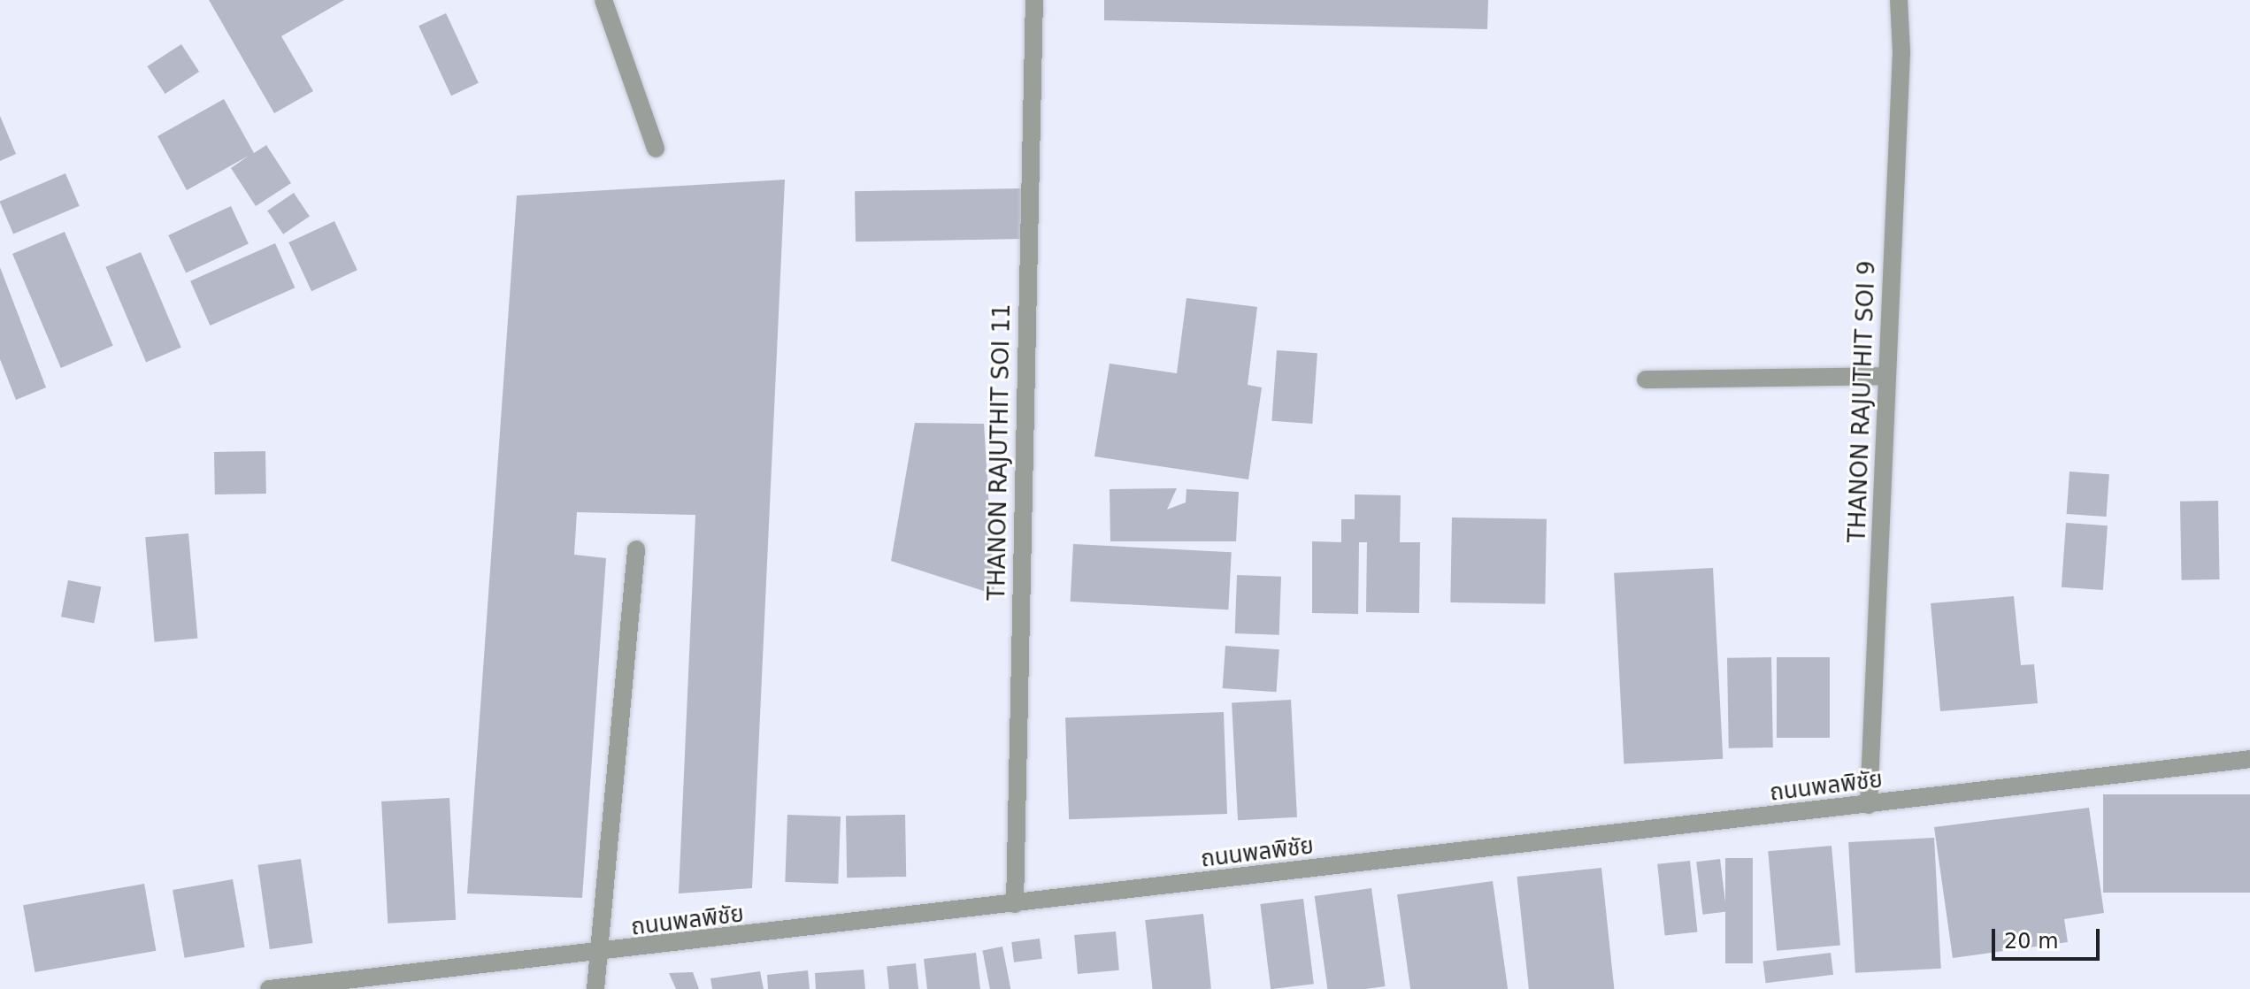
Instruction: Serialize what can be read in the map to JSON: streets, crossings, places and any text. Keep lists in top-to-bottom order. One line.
{"streets":{"street":["THANON RAJUTHIT SOI 9","THANON RAJUTHIT SOI 11","ถนนพลพิชัย"]},"crossings":[["THANON RAJUTHIT SOI 9","ถนนพลพิชัย"],["THANON RAJUTHIT SOI 11","ถนนพลพิชัย"]],"scale_bar":"20 m"}
